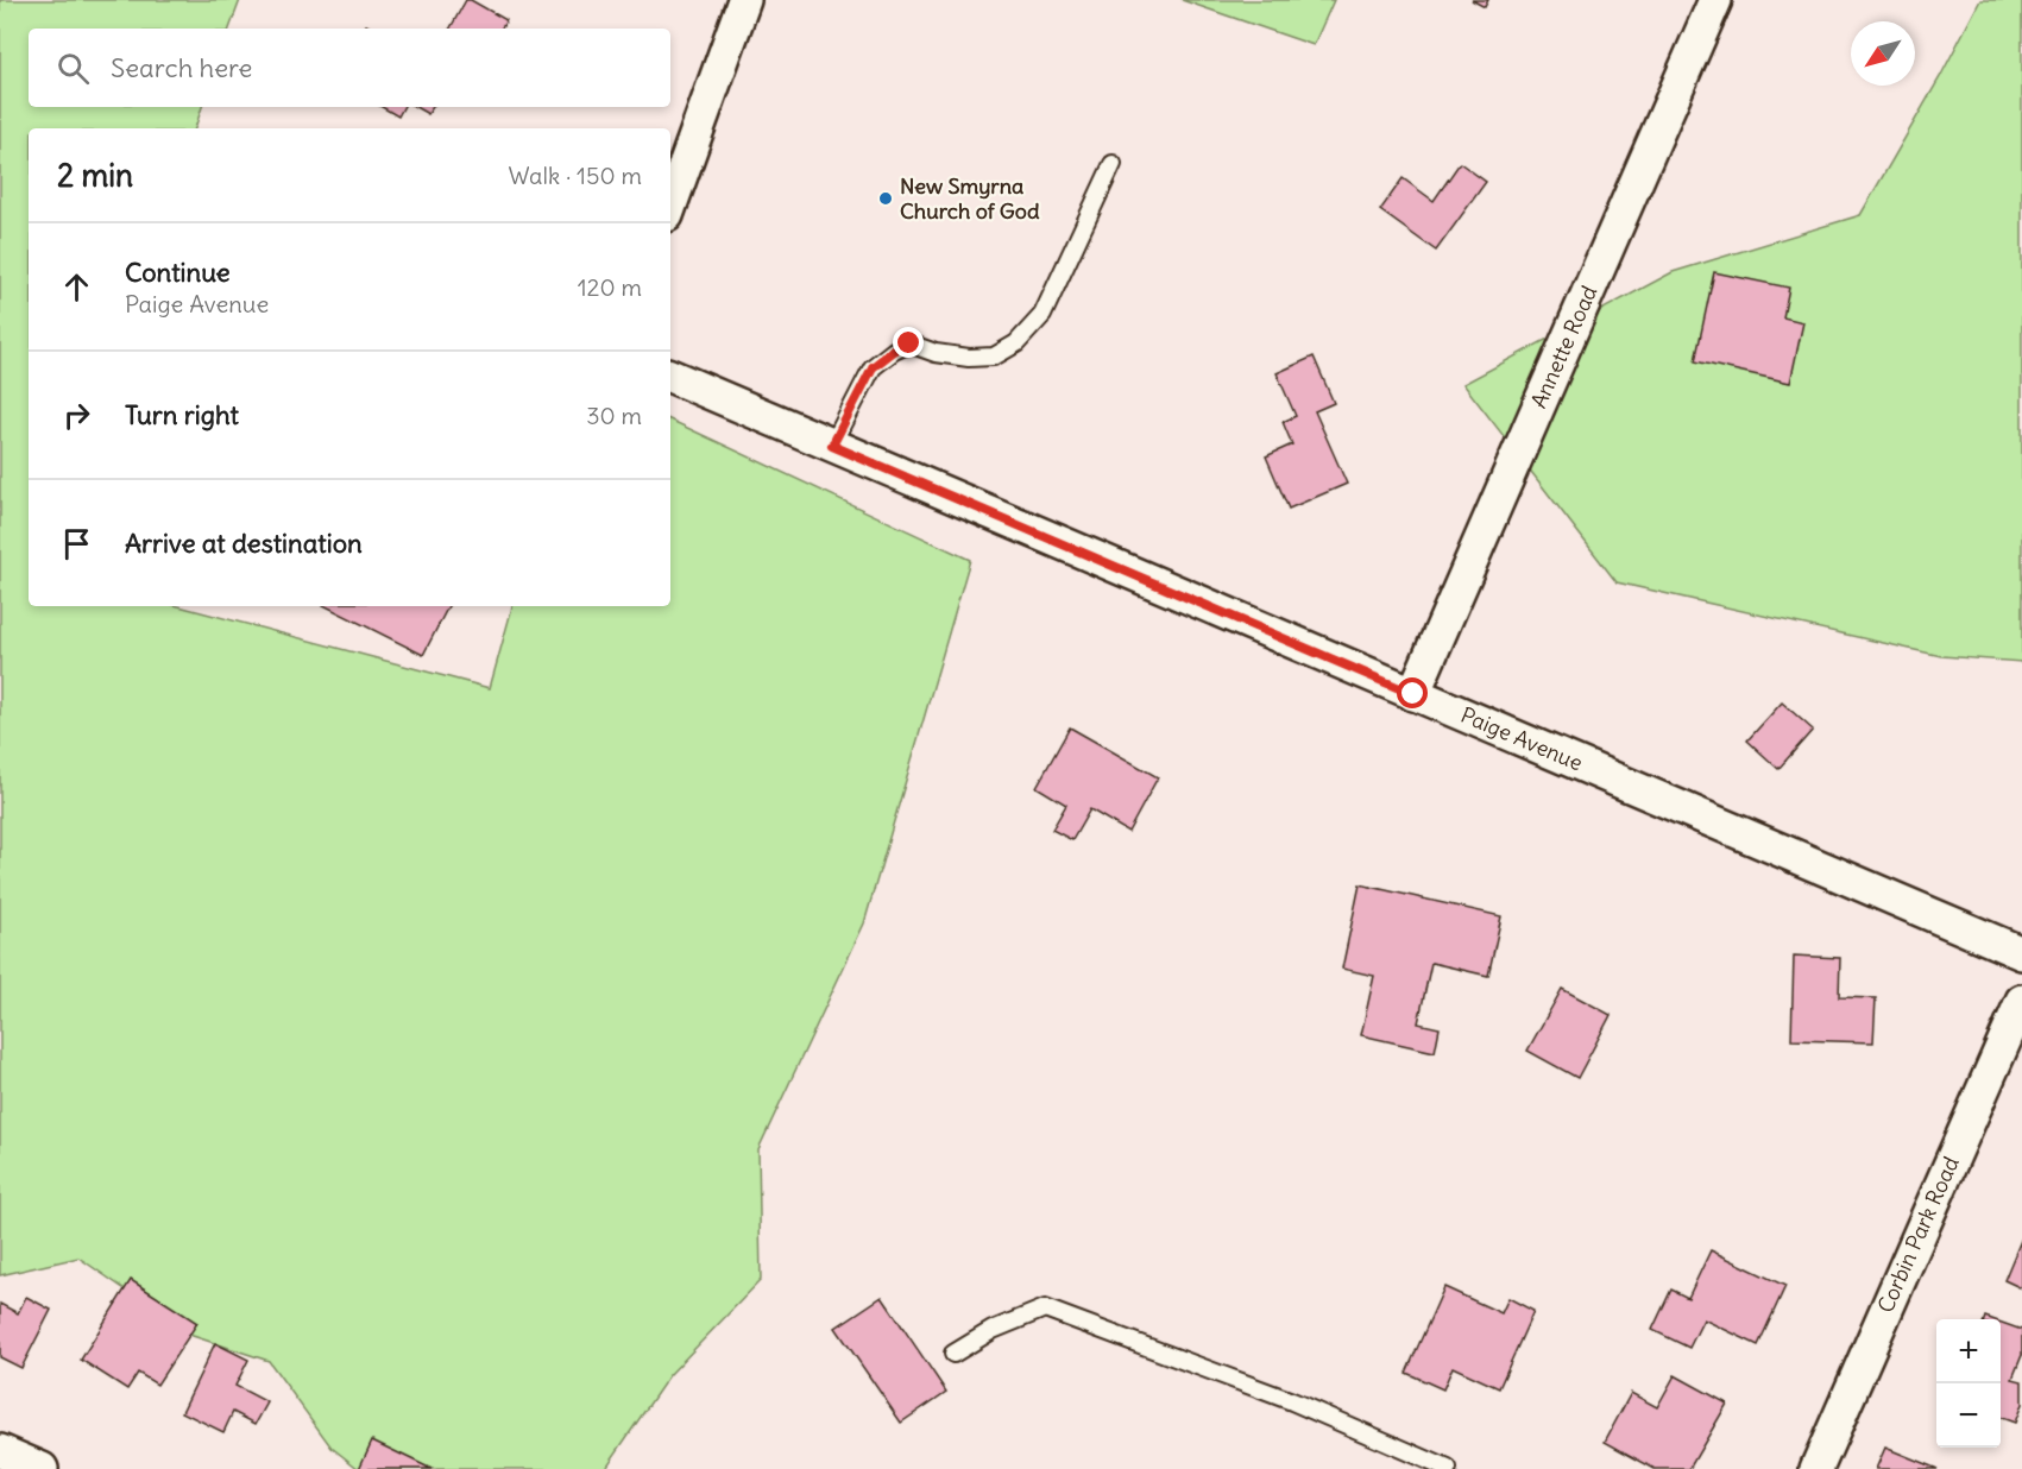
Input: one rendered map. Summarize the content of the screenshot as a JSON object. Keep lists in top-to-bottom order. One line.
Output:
{"streets":{"street":["Annette Road","Paige Avenue","Corbin Park Road"]},"crossings":[["Annette Road","Paige Avenue"]],"places":["New Smyrna Church of God"],"north":"bottom left","page":{"search":"Search here","heading":["2 min","Walk · 150 m"],"list":[["Continue","Paige Avenue","120 m"],["Turn right","30 m"],"Arrive at destination"],"map_buttons":["+","−"]}}
